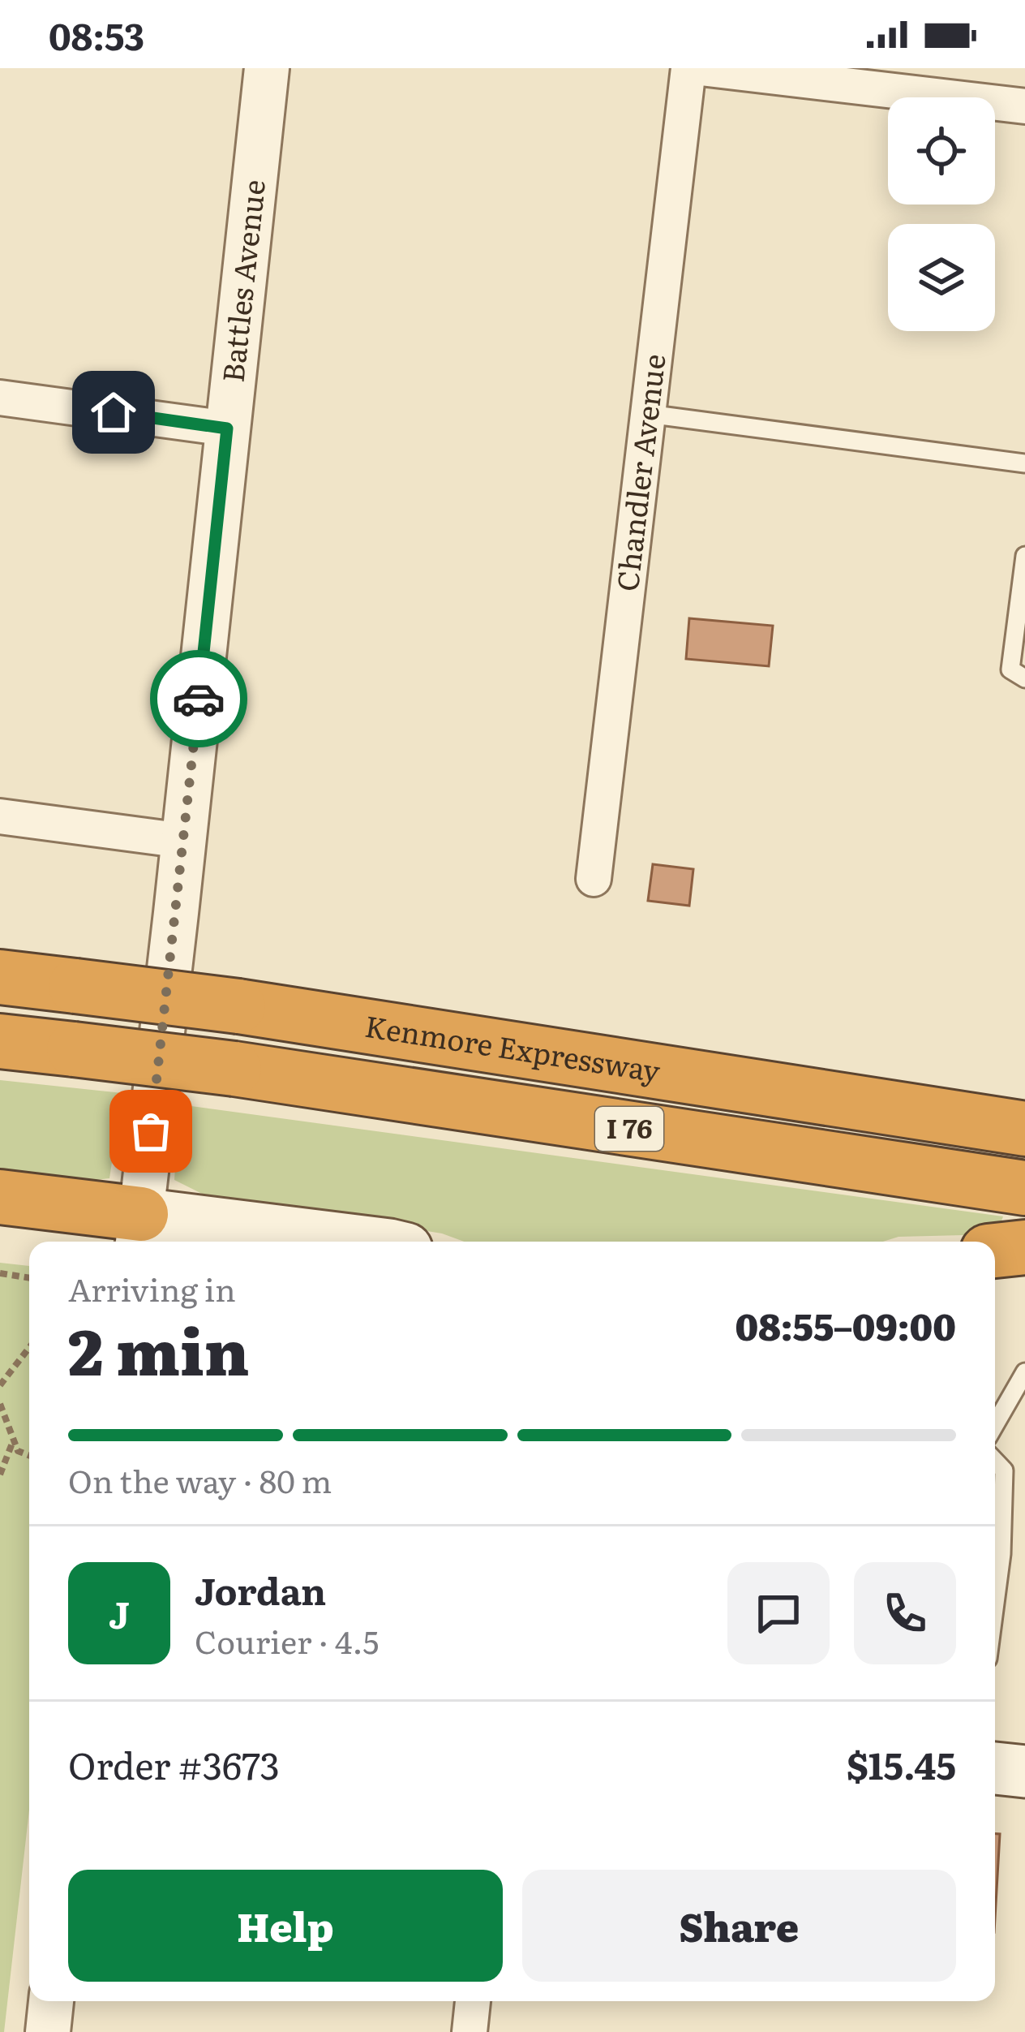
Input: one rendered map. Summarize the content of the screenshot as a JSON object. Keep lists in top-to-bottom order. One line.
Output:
{"streets":{"highway":["Kenmore Expressway","I 76"],"street":["Battles Avenue","Chandler Avenue"]},"page":{"status":"08:53","heading":["2 min","Arriving in","08:55–09:00"],"panel":["Jordan","Courier · 4.5","Order #3673","$15.45"],"bar":"On the way · 80 m","round":"J","buttons":["Help","Share"]}}
